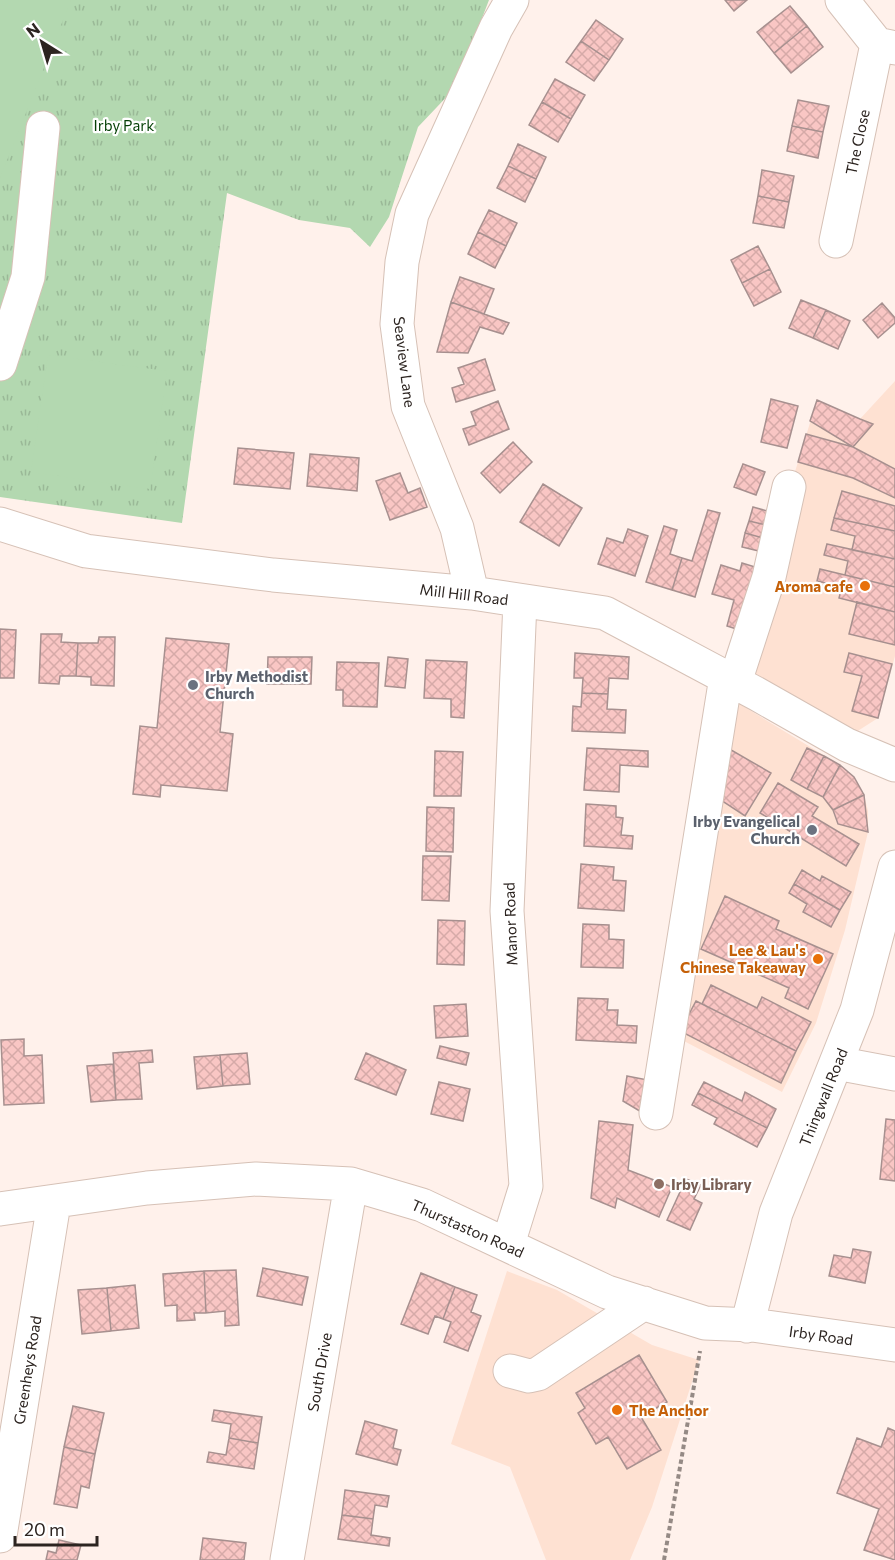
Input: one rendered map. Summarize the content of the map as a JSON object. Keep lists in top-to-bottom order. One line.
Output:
{"streets":{"street":["The Close","Seaview Lane","Mill Hill Road","Manor Road","Thingwall Road","Thurstaston Road","Irby Road","Greenheys Road","South Drive"]},"crossings":[["Seaview Lane","Mill Hill Road"],["Mill Hill Road","Manor Road"],["Manor Road","Thurstaston Road"],["Thingwall Road","Thurstaston Road"],["Thingwall Road","Irby Road"],["Thurstaston Road","Irby Road"],["Thurstaston Road","Greenheys Road"],["Thurstaston Road","South Drive"]],"parks":["Irby Park"],"places":["Aroma cafe","Irby Methodist Church","Irby Evangelical Church","Lee & Lau's Chinese Takeaway","Irby Library","The Anchor"],"scale_bar":"20 m","north":"top left"}
